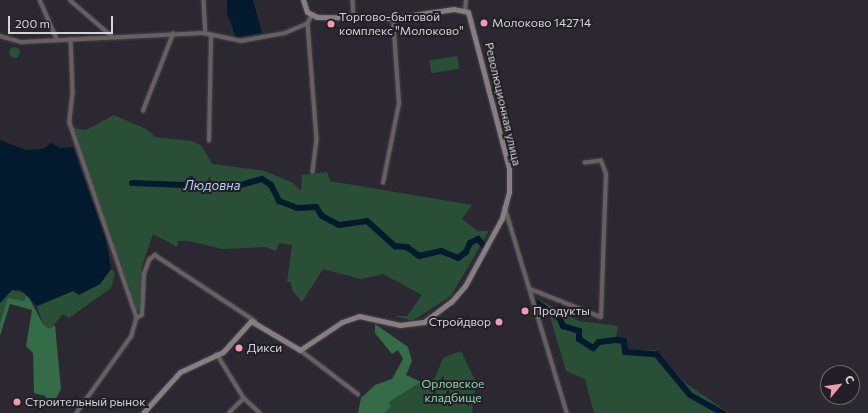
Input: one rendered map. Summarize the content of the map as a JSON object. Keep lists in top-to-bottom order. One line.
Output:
{"streets":{"main road":["Революционная улица"]},"water":["Людовна"],"parks":["Орловское кладбище"],"places":["Молоково 142714","Торгово-бытовой комплекс \"Молоково\"","Продукты","Стройдвор","Дикси","Строительный рынок"],"scale_bar":"200 m","north":"top right"}
